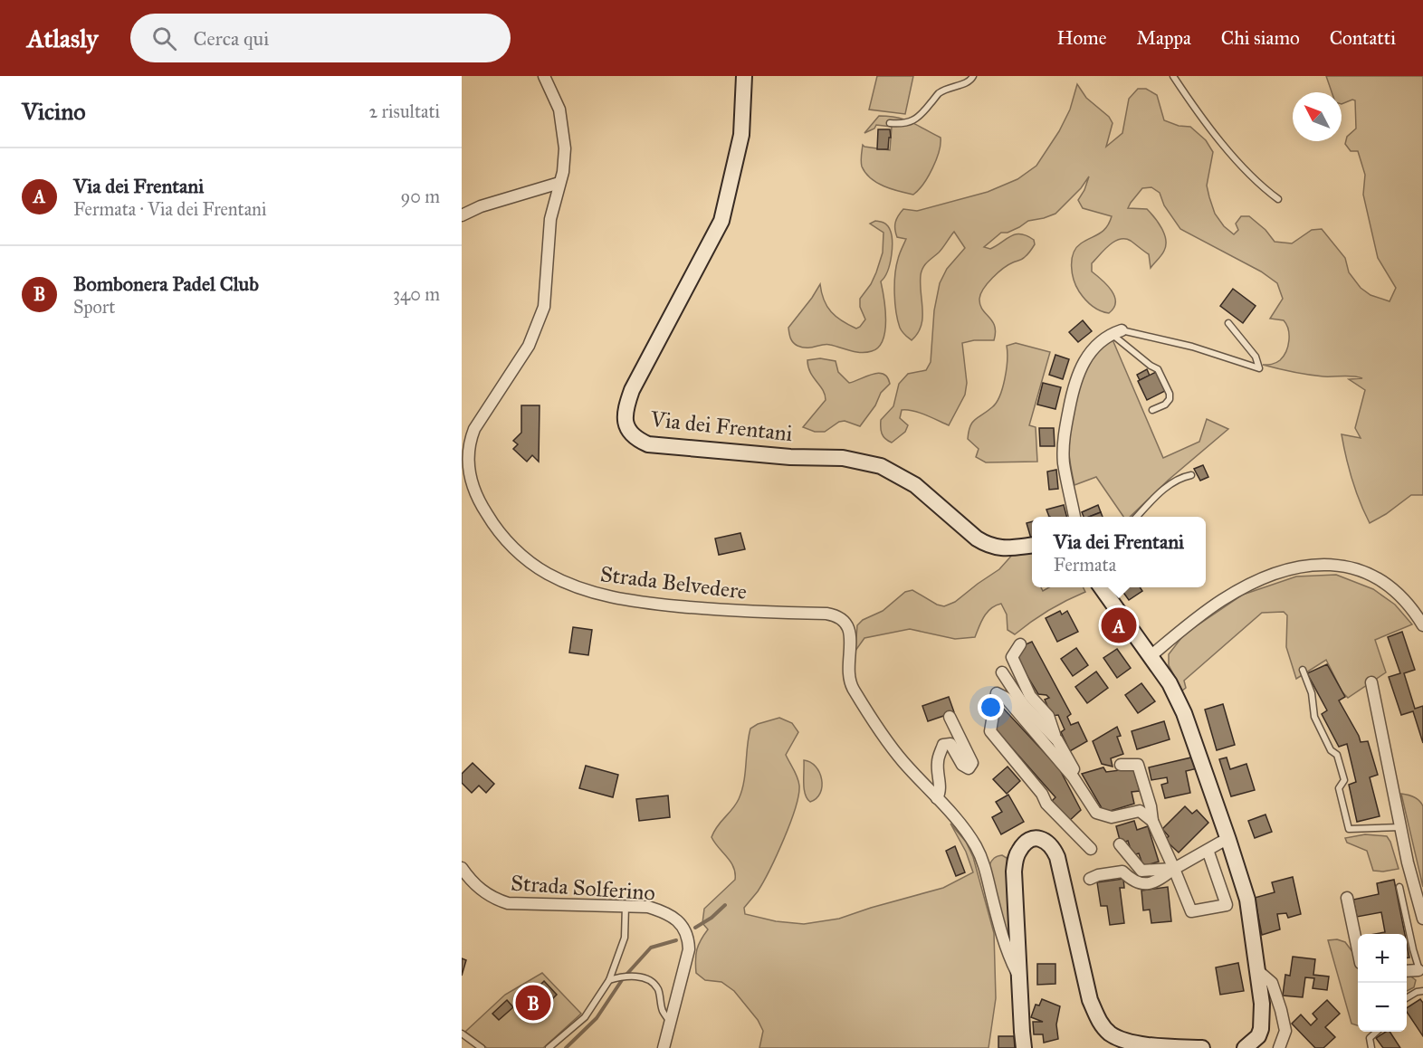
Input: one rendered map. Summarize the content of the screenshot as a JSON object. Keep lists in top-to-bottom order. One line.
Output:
{"streets":{"main road":["Via dei Frentani"],"street":["Strada Belvedere","Strada Solferino"]},"north":"top left","page":{"header":"Atlasly","search":"Cerca qui","nav":["Home","Mappa","Chi siamo","Contatti"],"heading":["Vicino","2 risultati"],"list":[{"mark":"A","name":"Via dei Frentani","note":"Fermata · Via dei Frentani","value":"90 m"},{"mark":"B","name":"Bombonera Padel Club","note":"Sport","value":"340 m"}],"popup":["Via dei Frentani","Fermata"],"pins":["A","B"],"map_buttons":["+","−"]}}
